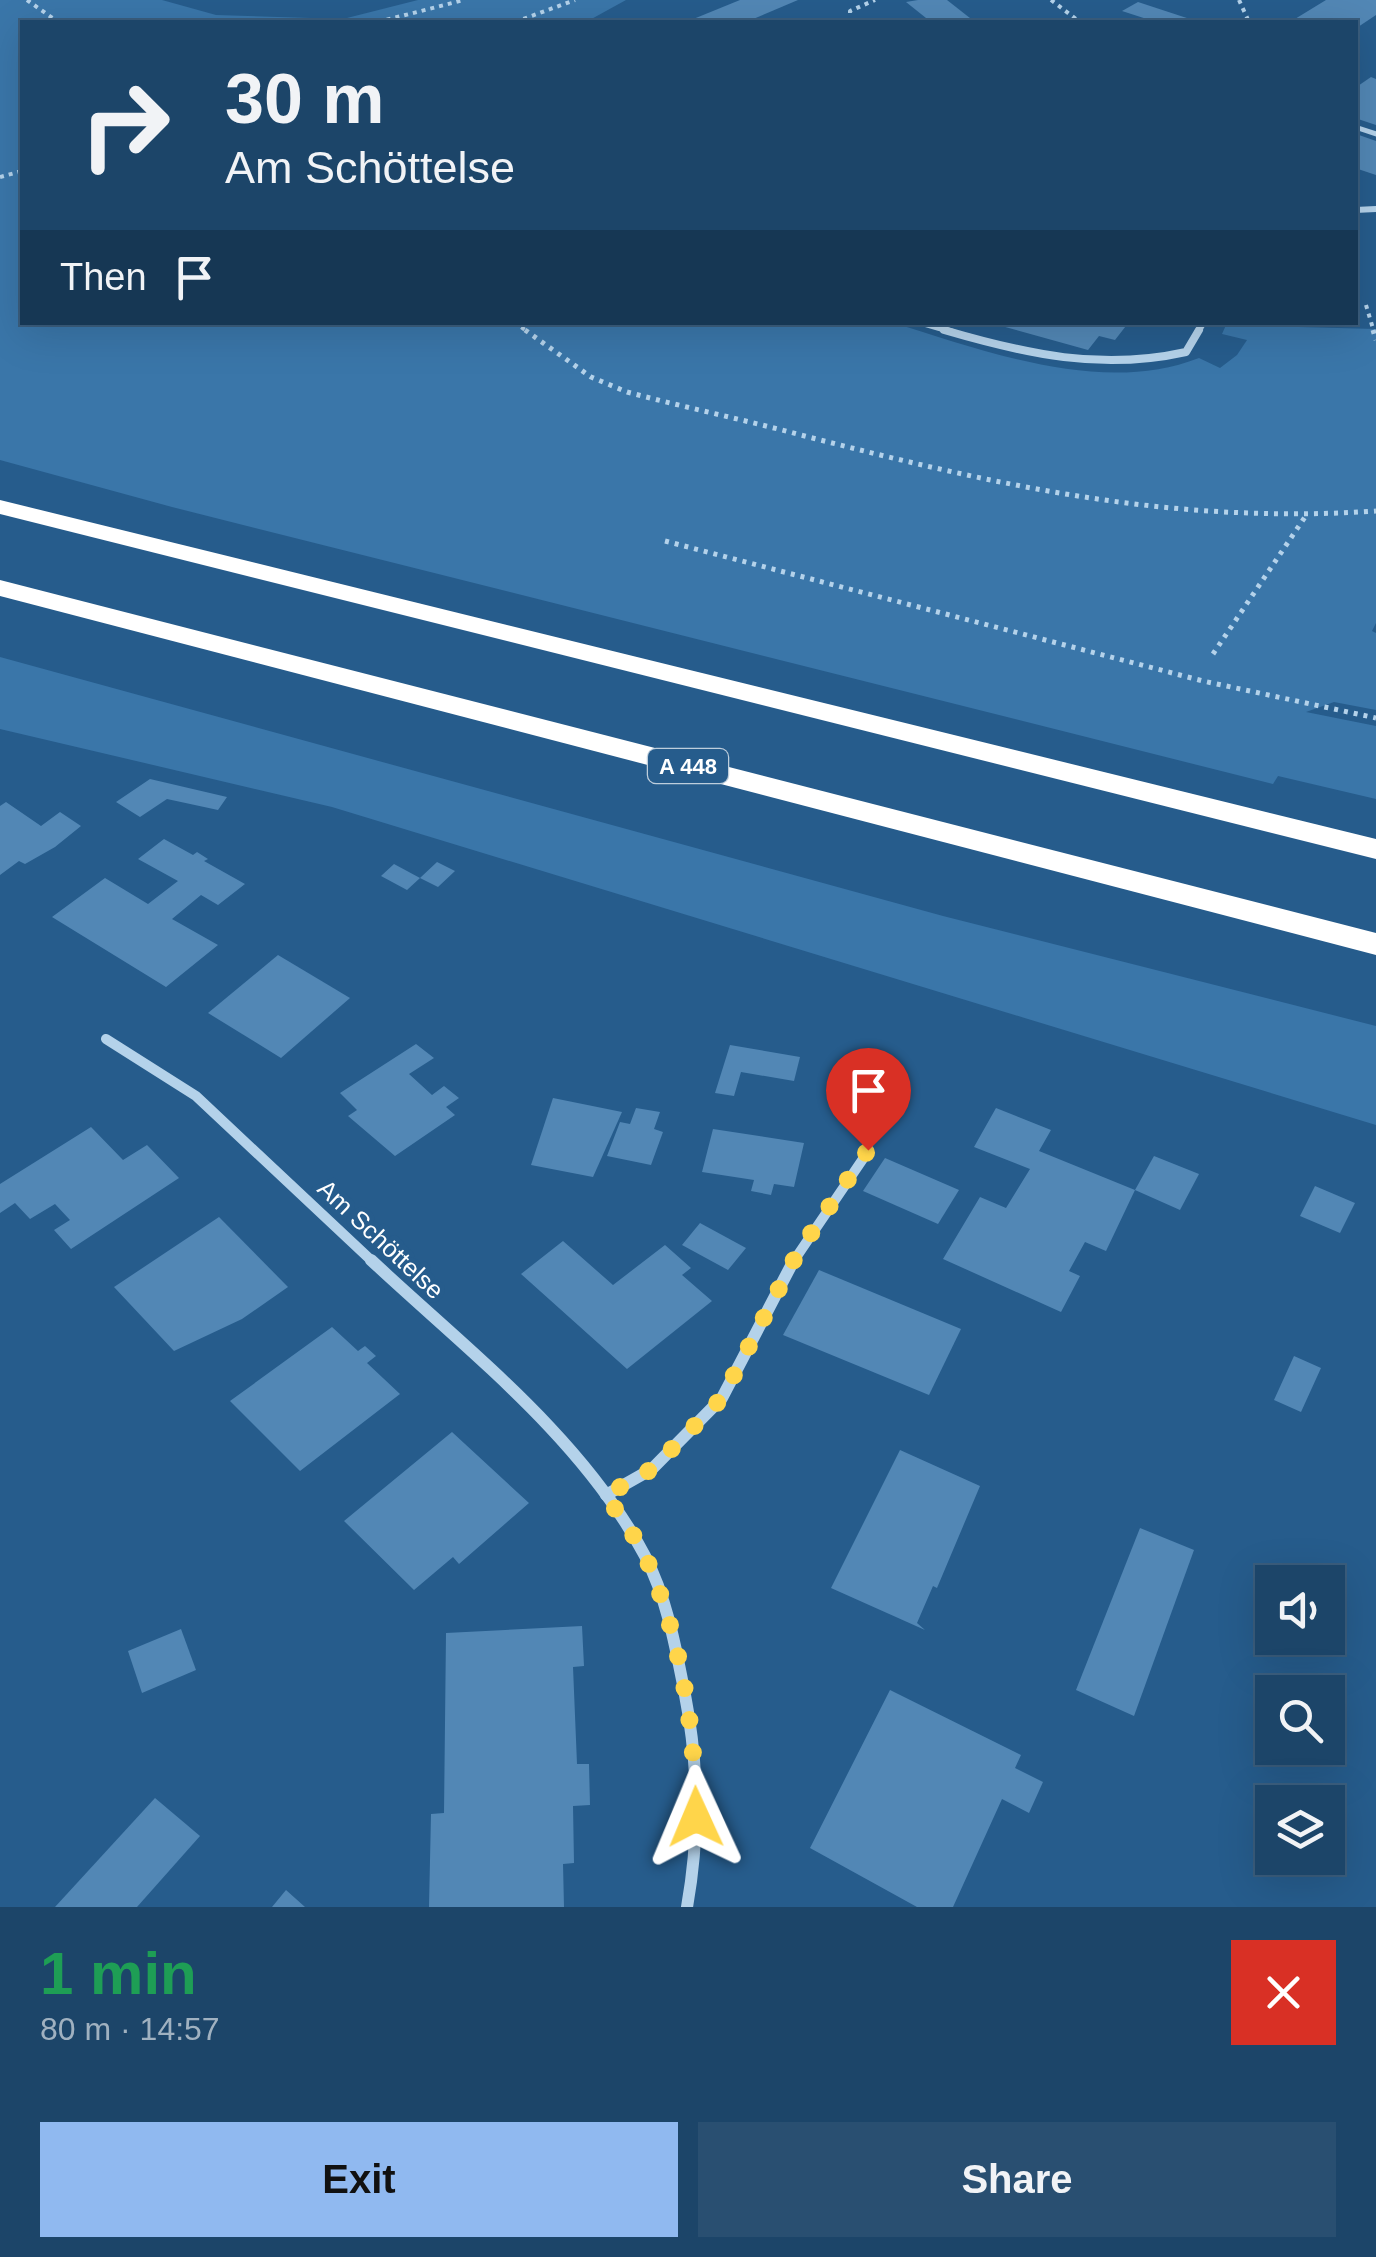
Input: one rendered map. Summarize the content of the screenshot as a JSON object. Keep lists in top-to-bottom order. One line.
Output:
{"streets":{"highway":["A 448"],"street":["Am Schöttelse"]},"page":{"turn":["30 m","Am Schöttelse"],"then":"Then","heading":["1 min","80 m · 14:57"],"buttons":["Exit","Share"]}}
